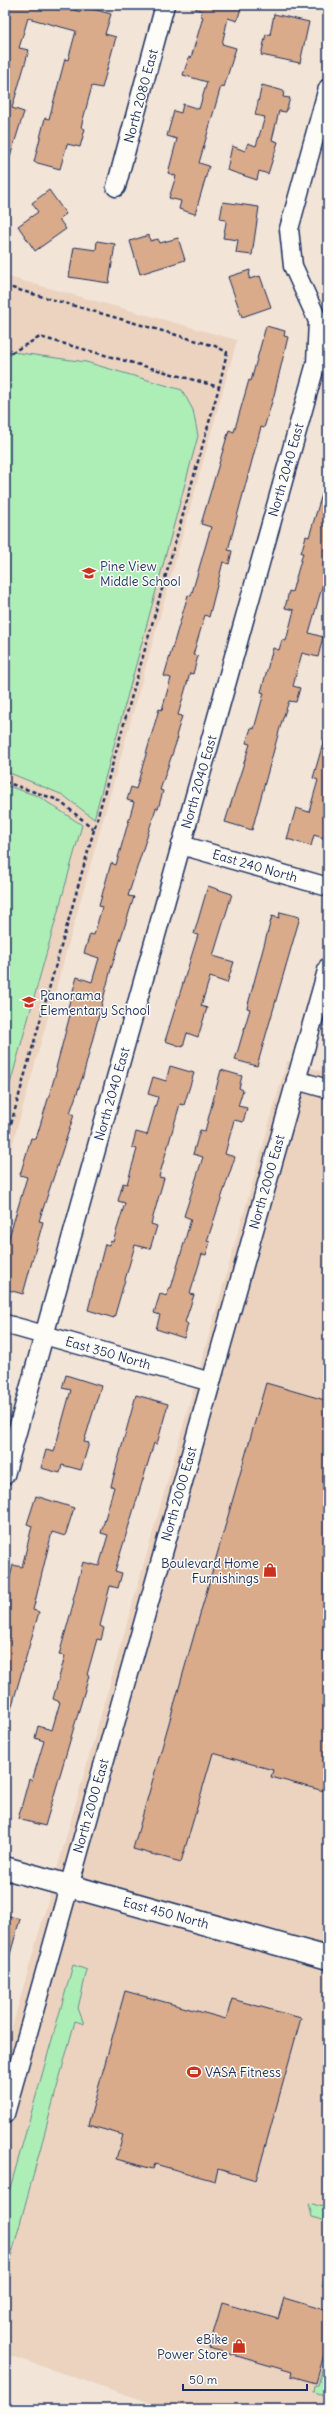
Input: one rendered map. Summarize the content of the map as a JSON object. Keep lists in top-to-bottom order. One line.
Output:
{"streets":{"street":["North 2080 East","North 2040 East","East 240 North","North 2000 East","East 350 North","East 450 North"]},"crossings":[["North 2040 East","East 240 North"],["North 2040 East","East 350 North"],["North 2000 East","East 350 North"],["North 2000 East","East 450 North"]],"places":{"school or university":["Pine View Middle School","Panorama Elementary School"],"shop":["Boulevard Home Furnishings","eBike Power Store"],"sports":["VASA Fitness"]},"scale_bar":"50 m"}
